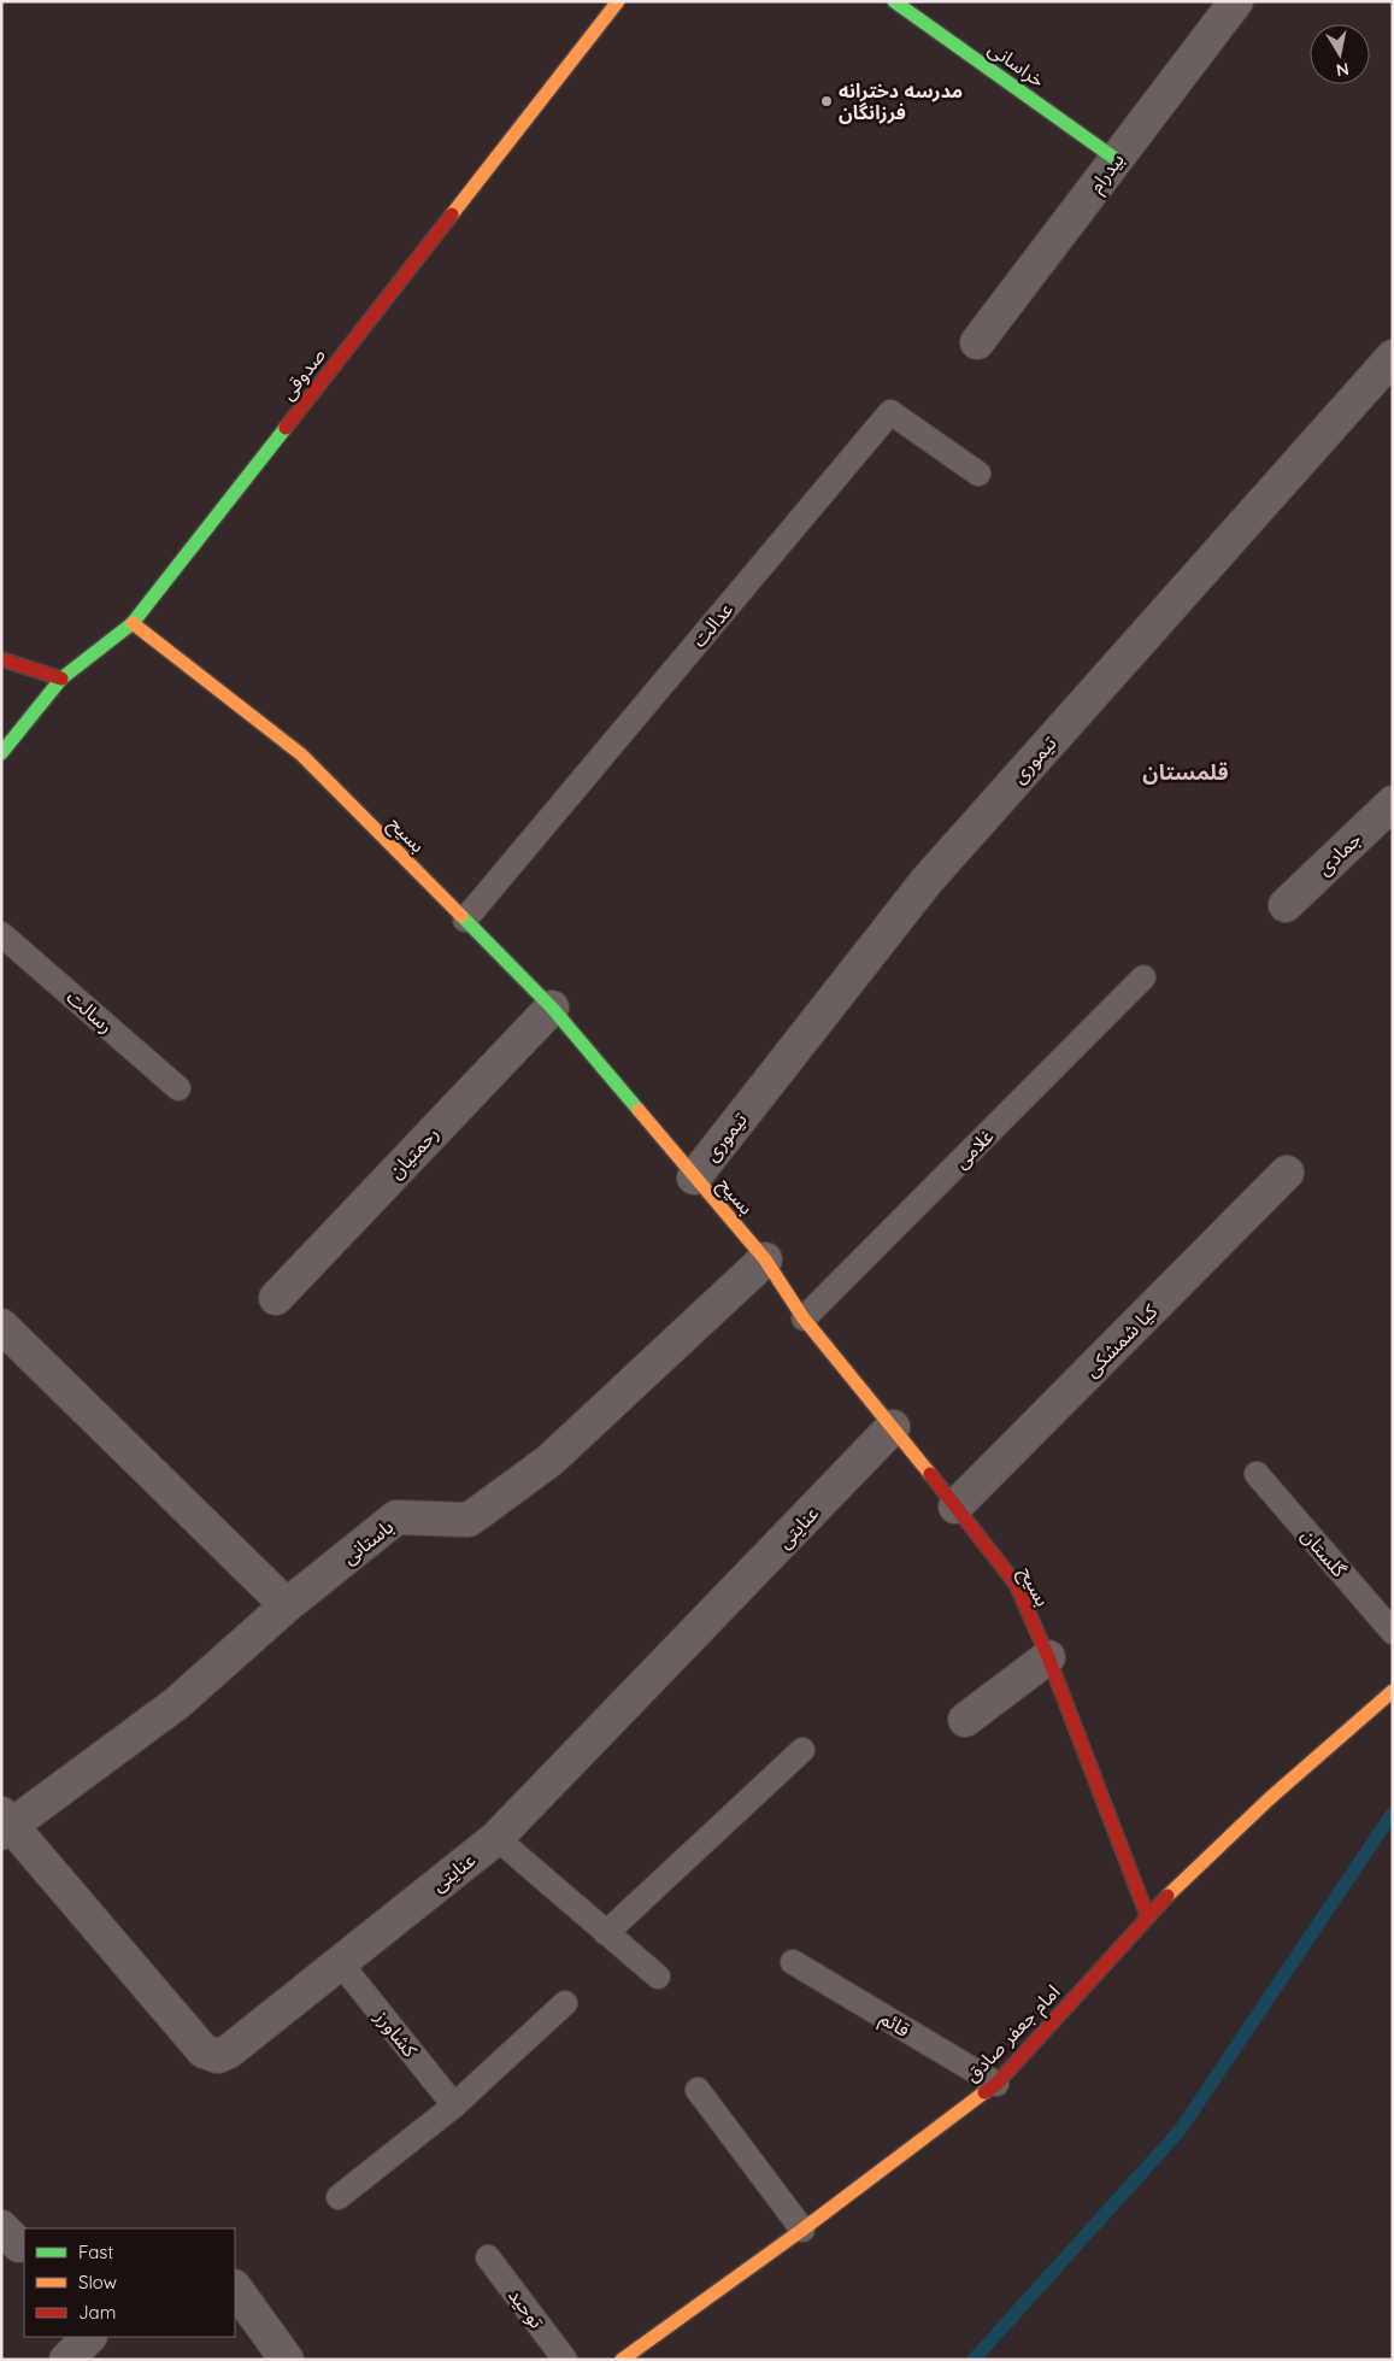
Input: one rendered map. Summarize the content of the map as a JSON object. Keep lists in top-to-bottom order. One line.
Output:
{"streets":{"street":["خراسانی","بیدرام","صدوقی","تیموری","بسیح","جمادی","رحمتیان","کیا شمشکی","عنایتی","باستانی","امام جعفر صادق"],"lane":["عدالت","رسالت","غلامی","گلستان","قائم","کشاورز","توحید"]},"crossings":[["خراسانی","بیدرام"],["صدوقی","بسیح"],["عدالت","بسیح"],["تیموری","بسیح"],["بسیح","غلامی"],["بسیح","رحمتیان"],["بسیح","کیا شمشکی"],["بسیح","عنایتی"],["بسیح","باستانی"],["بسیح","امام جعفر صادق"],["عنایتی","باستانی"],["عنایتی","کشاورز"],["قائم","امام جعفر صادق"]],"districts":["قلمستان"],"places":["مدرسه دخترانه فرزانگان"],"legend":["Fast","Slow","Jam"],"north":"bottom"}
